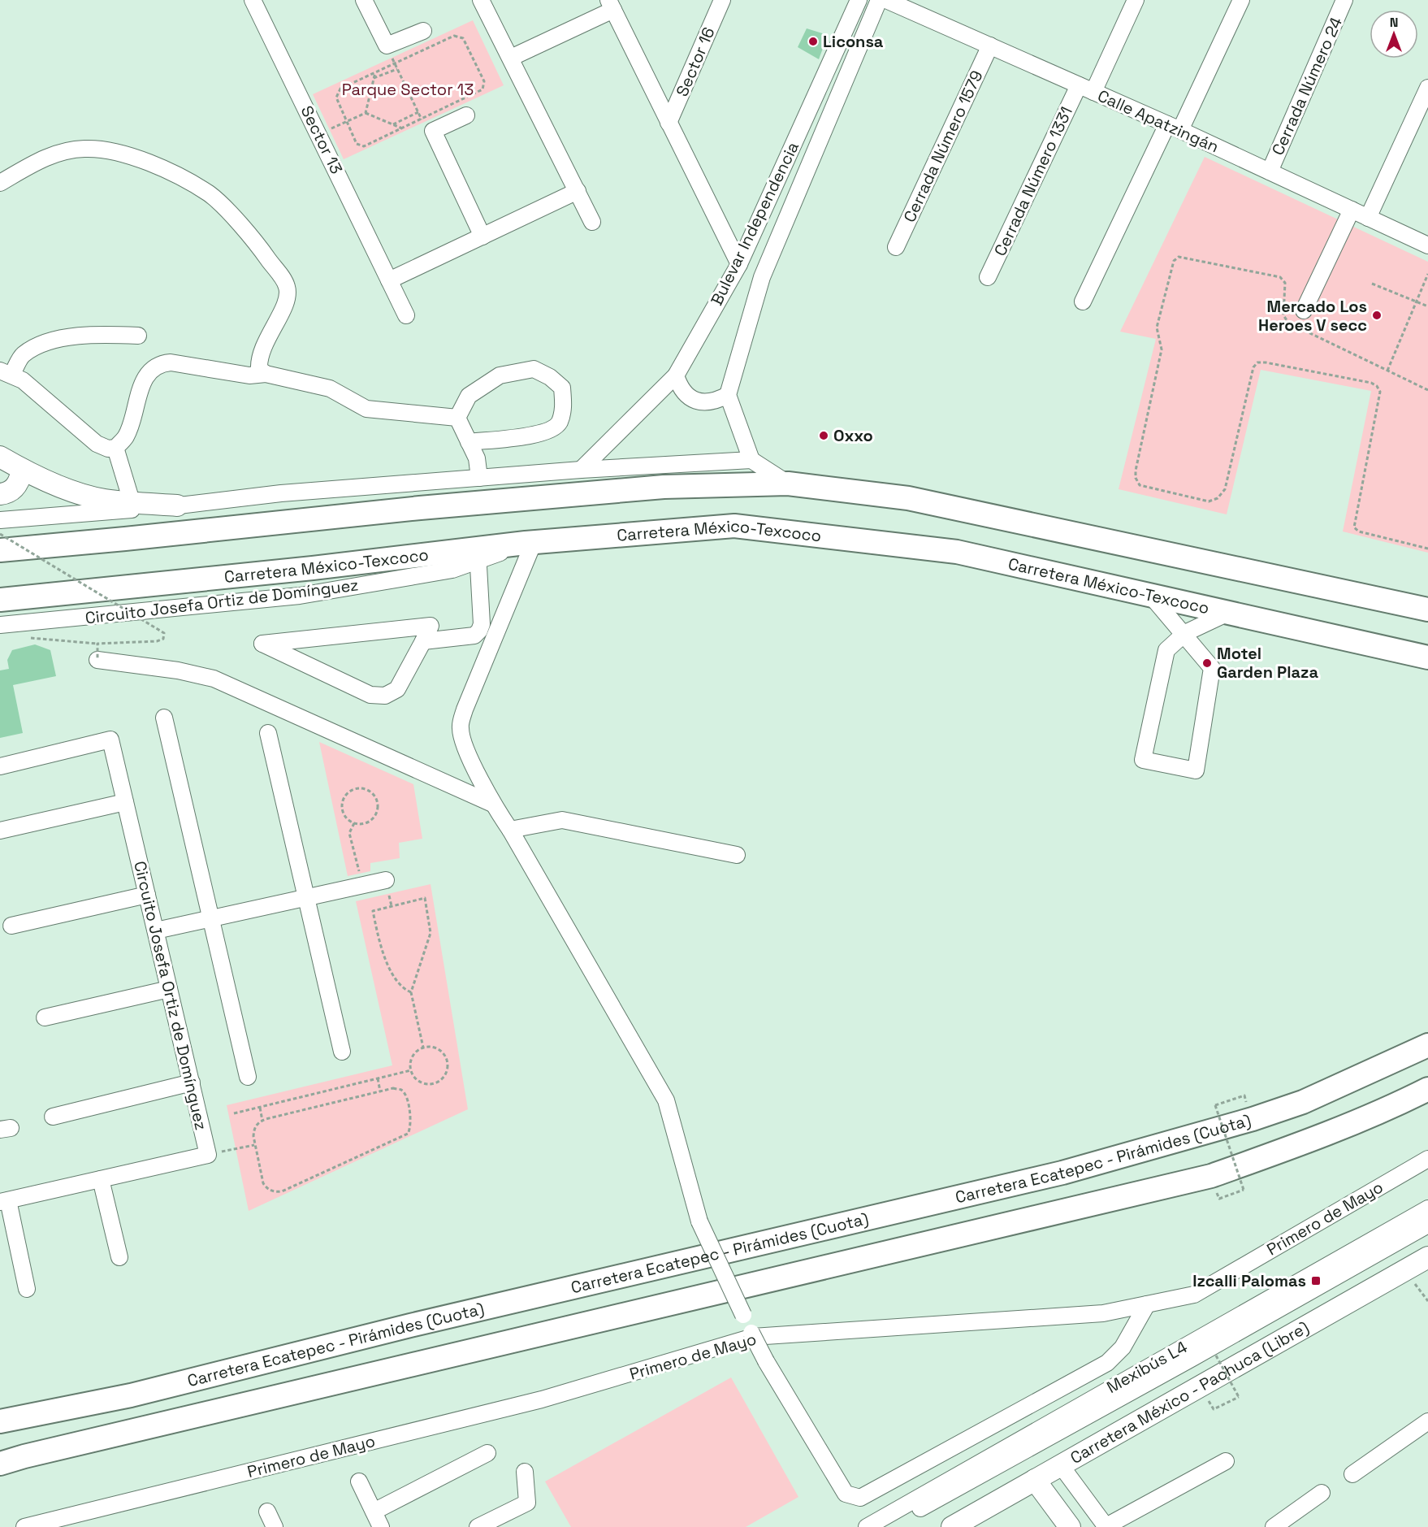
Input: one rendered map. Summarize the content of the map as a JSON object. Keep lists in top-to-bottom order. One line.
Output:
{"streets":{"highway":["Carretera México-Texcoco","Carretera Ecatepec - Pirámides (Cuota)"],"main road":["Carretera México - Pachuca (Libre)"],"street":["Sector 16","Cerrada Número 24","Calle Apatzingán","Sector 13","Cerrada Número 1579","Cerrada Número 1331","Bulevar Independencia","Circuito Josefa Ortiz de Domínguez","Primero de Mayo","Mexibús L4"]},"crossings":[["Cerrada Número 24","Calle Apatzingán"],["Calle Apatzingán","Cerrada Número 1579"],["Calle Apatzingán","Cerrada Número 1331"],["Carretera México-Texcoco","Circuito Josefa Ortiz de Domínguez"]],"parks":["Parque Sector 13"],"places":{"other":["Liconsa","Mercado Los Heroes V secc","Oxxo","Motel Garden Plaza"],"transit":["Izcalli Palomas"]},"north":"top"}
